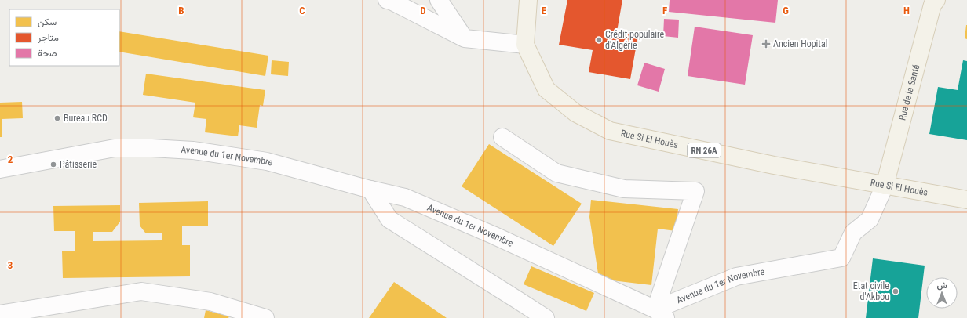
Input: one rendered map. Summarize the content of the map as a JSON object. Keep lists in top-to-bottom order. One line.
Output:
{"streets":{"main road":["Rue de la Santé","Rue Si El Houès","RN 26A"],"street":["Avenue du 1er Novembre"]},"crossings":[["Rue de la Santé","Rue Si El Houès"],["Rue de la Santé","Avenue du 1er Novembre"],["Rue Si El Houès","Avenue du 1er Novembre"]],"places":{"other":["Crédit populaire d'Algérie","Bureau RCD","Pâtisserie","Etat civile d'Akbou"],"health":["Ancien Hopital"]},"legend":["سكن","متاجر","صحة"],"north":"top","grid":{"columns":["B","C","D","E","F","G","H"],"rows":["2","3"]}}
